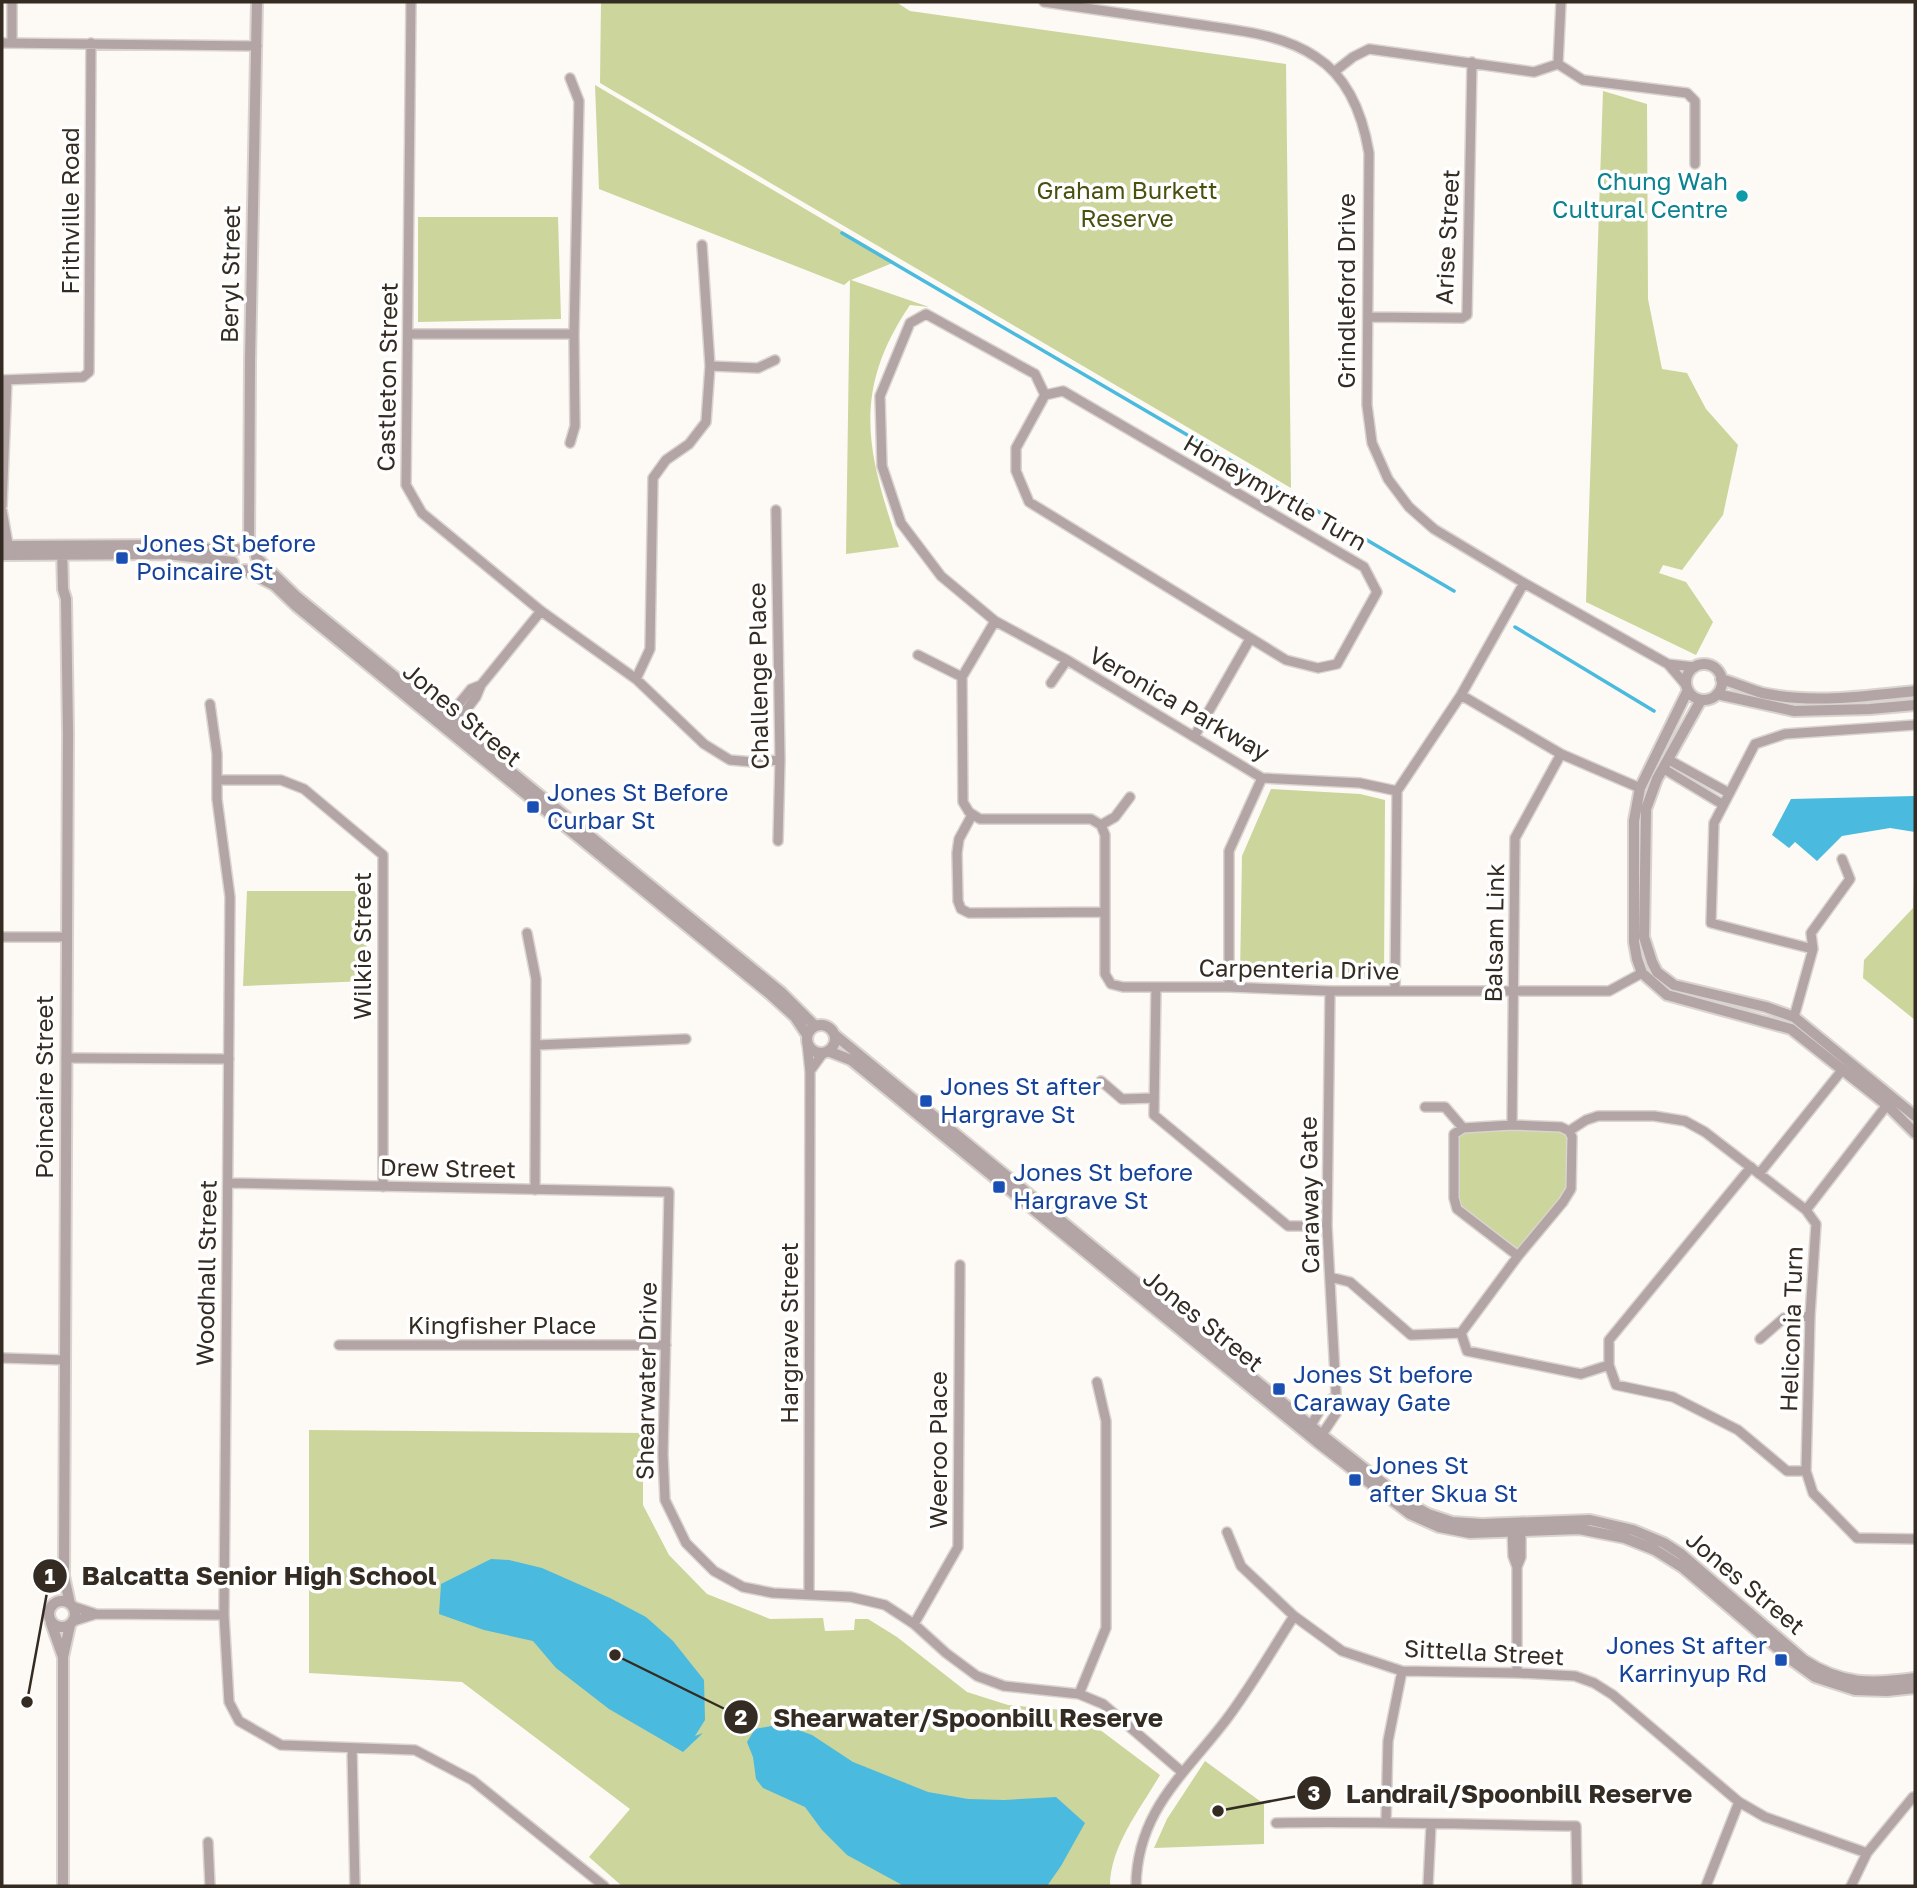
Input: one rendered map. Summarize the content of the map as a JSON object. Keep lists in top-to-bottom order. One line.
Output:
{"streets":{"street":["Frithville Road","Arise Street","Beryl Street","Grindleford Drive","Castleton Street","Honeymyrtle Turn","Challenge Place","Veronica Parkway","Jones Street","Balsam Link","Wilkie Street","Carpenteria Drive","Poincaire Street","Drew Street","Caraway Gate","Woodhall Street","Kingfisher Place","Heliconia Turn","Hargrave Street","Shearwater Drive","Weeroo Place","Sittella Street"]},"crossings":[["Arise Street","Grindleford Drive"],["Beryl Street","Jones Street"],["Castleton Street","Challenge Place"],["Honeymyrtle Turn","Veronica Parkway"],["Jones Street","Poincaire Street"],["Jones Street","Caraway Gate"],["Jones Street","Hargrave Street"],["Balsam Link","Carpenteria Drive"],["Balsam Link","Heliconia Turn"],["Wilkie Street","Drew Street"],["Wilkie Street","Woodhall Street"],["Carpenteria Drive","Caraway Gate"],["Drew Street","Woodhall Street"],["Drew Street","Shearwater Drive"],["Kingfisher Place","Shearwater Drive"],["Hargrave Street","Shearwater Drive"],["Shearwater Drive","Weeroo Place"]],"parks":["Graham Burkett Reserve"],"places":{"other":["Chung Wah Cultural Centre","Shearwater/Spoonbill Reserve","Balcatta Senior High School","Landrail/Spoonbill Reserve"],"transit":["Jones St before Poincaire St","Jones St Before Curbar St","Jones St after Hargrave St","Jones St before Hargrave St","Jones St before Caraway Gate","Jones St after Skua St","Jones St after Karrinyup Rd"]}}
